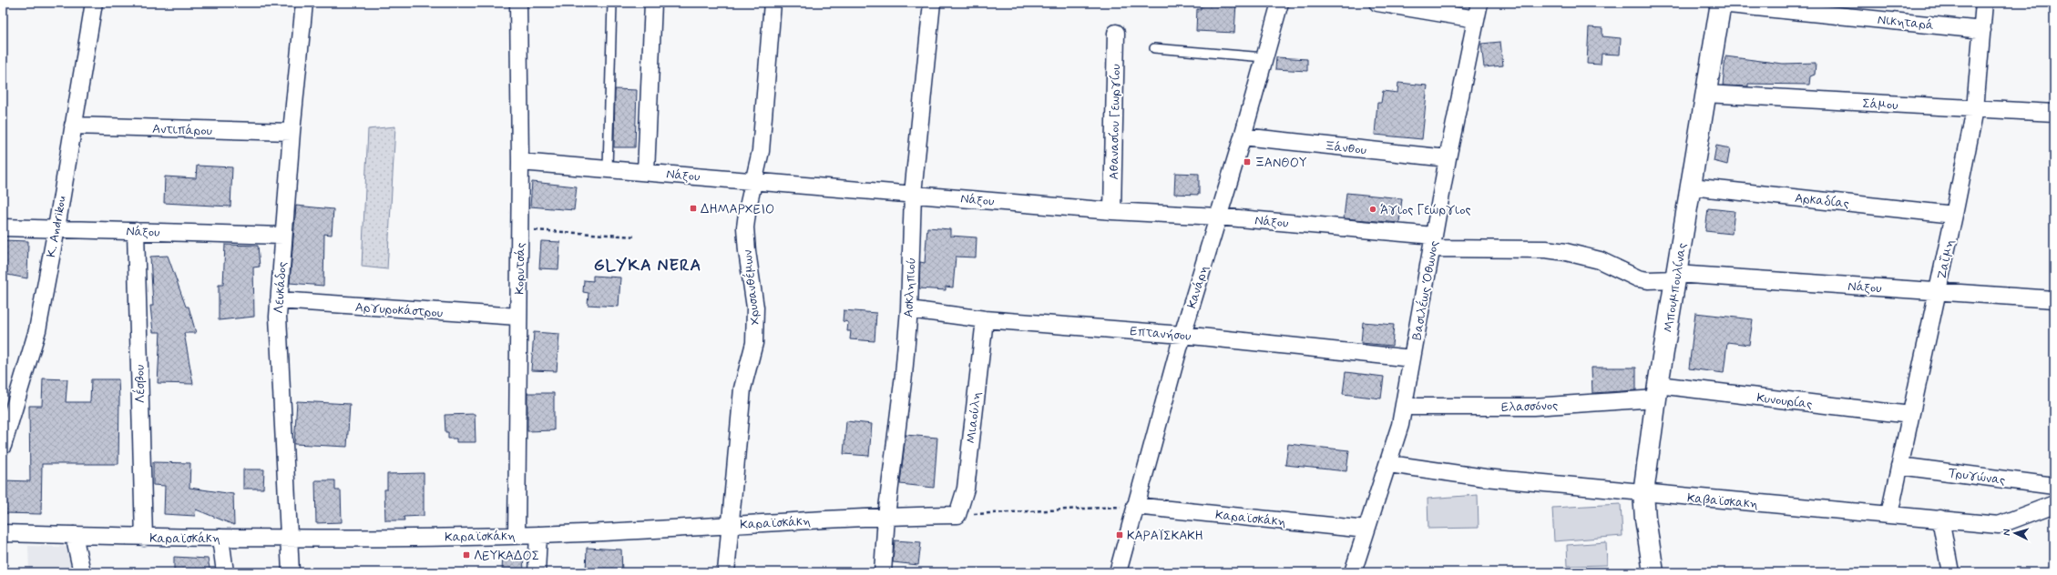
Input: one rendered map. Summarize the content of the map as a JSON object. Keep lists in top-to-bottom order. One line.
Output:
{"streets":{"street":["Νικηταρά","Σάμου","Αθανασίου Γεωργίου","Αντιπάρου","Ξάνθου","Νάξου","Αρκαδίας","K. Andrikou","Ζαΐμη","Κορυτσάς","Κανάρη","Λευκάδος","Χρυσανθέμων","Ασκληπιού","Μπουμπουλίνας","Βασιλέως Όθωνος","Αργυροκάστρου","Επτανήσου","Λέσβου","Κυνουρίας","Ελασσόνος","Μιαούλη","Τρυγώνας","Καβαϊσκακη","Καραϊσκάκη"]},"crossings":[["Νικηταρά","Ζαΐμη"],["Νικηταρά","Μπουμπουλίνας"],["Σάμου","Ζαΐμη"],["Σάμου","Μπουμπουλίνας"],["Αθανασίου Γεωργίου","Νάξου"],["Αντιπάρου","K. Andrikou"],["Αντιπάρου","Λευκάδος"],["Ξάνθου","Κανάρη"],["Ξάνθου","Βασιλέως Όθωνος"],["Νάξου","K. Andrikou"],["Νάξου","Ζαΐμη"],["Νάξου","Κορυτσάς"],["Νάξου","Κανάρη"],["Νάξου","Λευκάδος"],["Νάξου","Χρυσανθέμων"],["Νάξου","Ασκληπιού"],["Νάξου","Μπουμπουλίνας"],["Νάξου","Βασιλέως Όθωνος"],["Νάξου","Λέσβου"],["Αρκαδίας","Ζαΐμη"],["Αρκαδίας","Μπουμπουλίνας"],["Ζαΐμη","Κυνουρίας"],["Ζαΐμη","Τρυγώνας"],["Ζαΐμη","Καβαϊσκακη"],["Κορυτσάς","Αργυροκάστρου"],["Κορυτσάς","Καραϊσκάκη"],["Κανάρη","Επτανήσου"],["Κανάρη","Καραϊσκάκη"],["Λευκάδος","Αργυροκάστρου"],["Λευκάδος","Καραϊσκάκη"],["Χρυσανθέμων","Καραϊσκάκη"],["Ασκληπιού","Επτανήσου"],["Ασκληπιού","Καραϊσκάκη"],["Μπουμπουλίνας","Κυνουρίας"],["Μπουμπουλίνας","Ελασσόνος"],["Μπουμπουλίνας","Καβαϊσκακη"],["Βασιλέως Όθωνος","Επτανήσου"],["Βασιλέως Όθωνος","Ελασσόνος"],["Βασιλέως Όθωνος","Καβαϊσκακη"],["Βασιλέως Όθωνος","Καραϊσκάκη"],["Επτανήσου","Μιαούλη"],["Λέσβου","Καραϊσκάκη"],["Κυνουρίας","Ελασσόνος"],["Μιαούλη","Καραϊσκάκη"]],"districts":["GLYKA NERA"],"places":{"transit":["ΞΑΝΘΟΥ","ΔΗΜΑΡΧΕΙΟ","ΚΑΡΑΪΣΚΑΚΗ","ΛΕΥΚΑΔΟΣ"],"other":["Άγιος Γεώργιος"]},"north":"left"}
